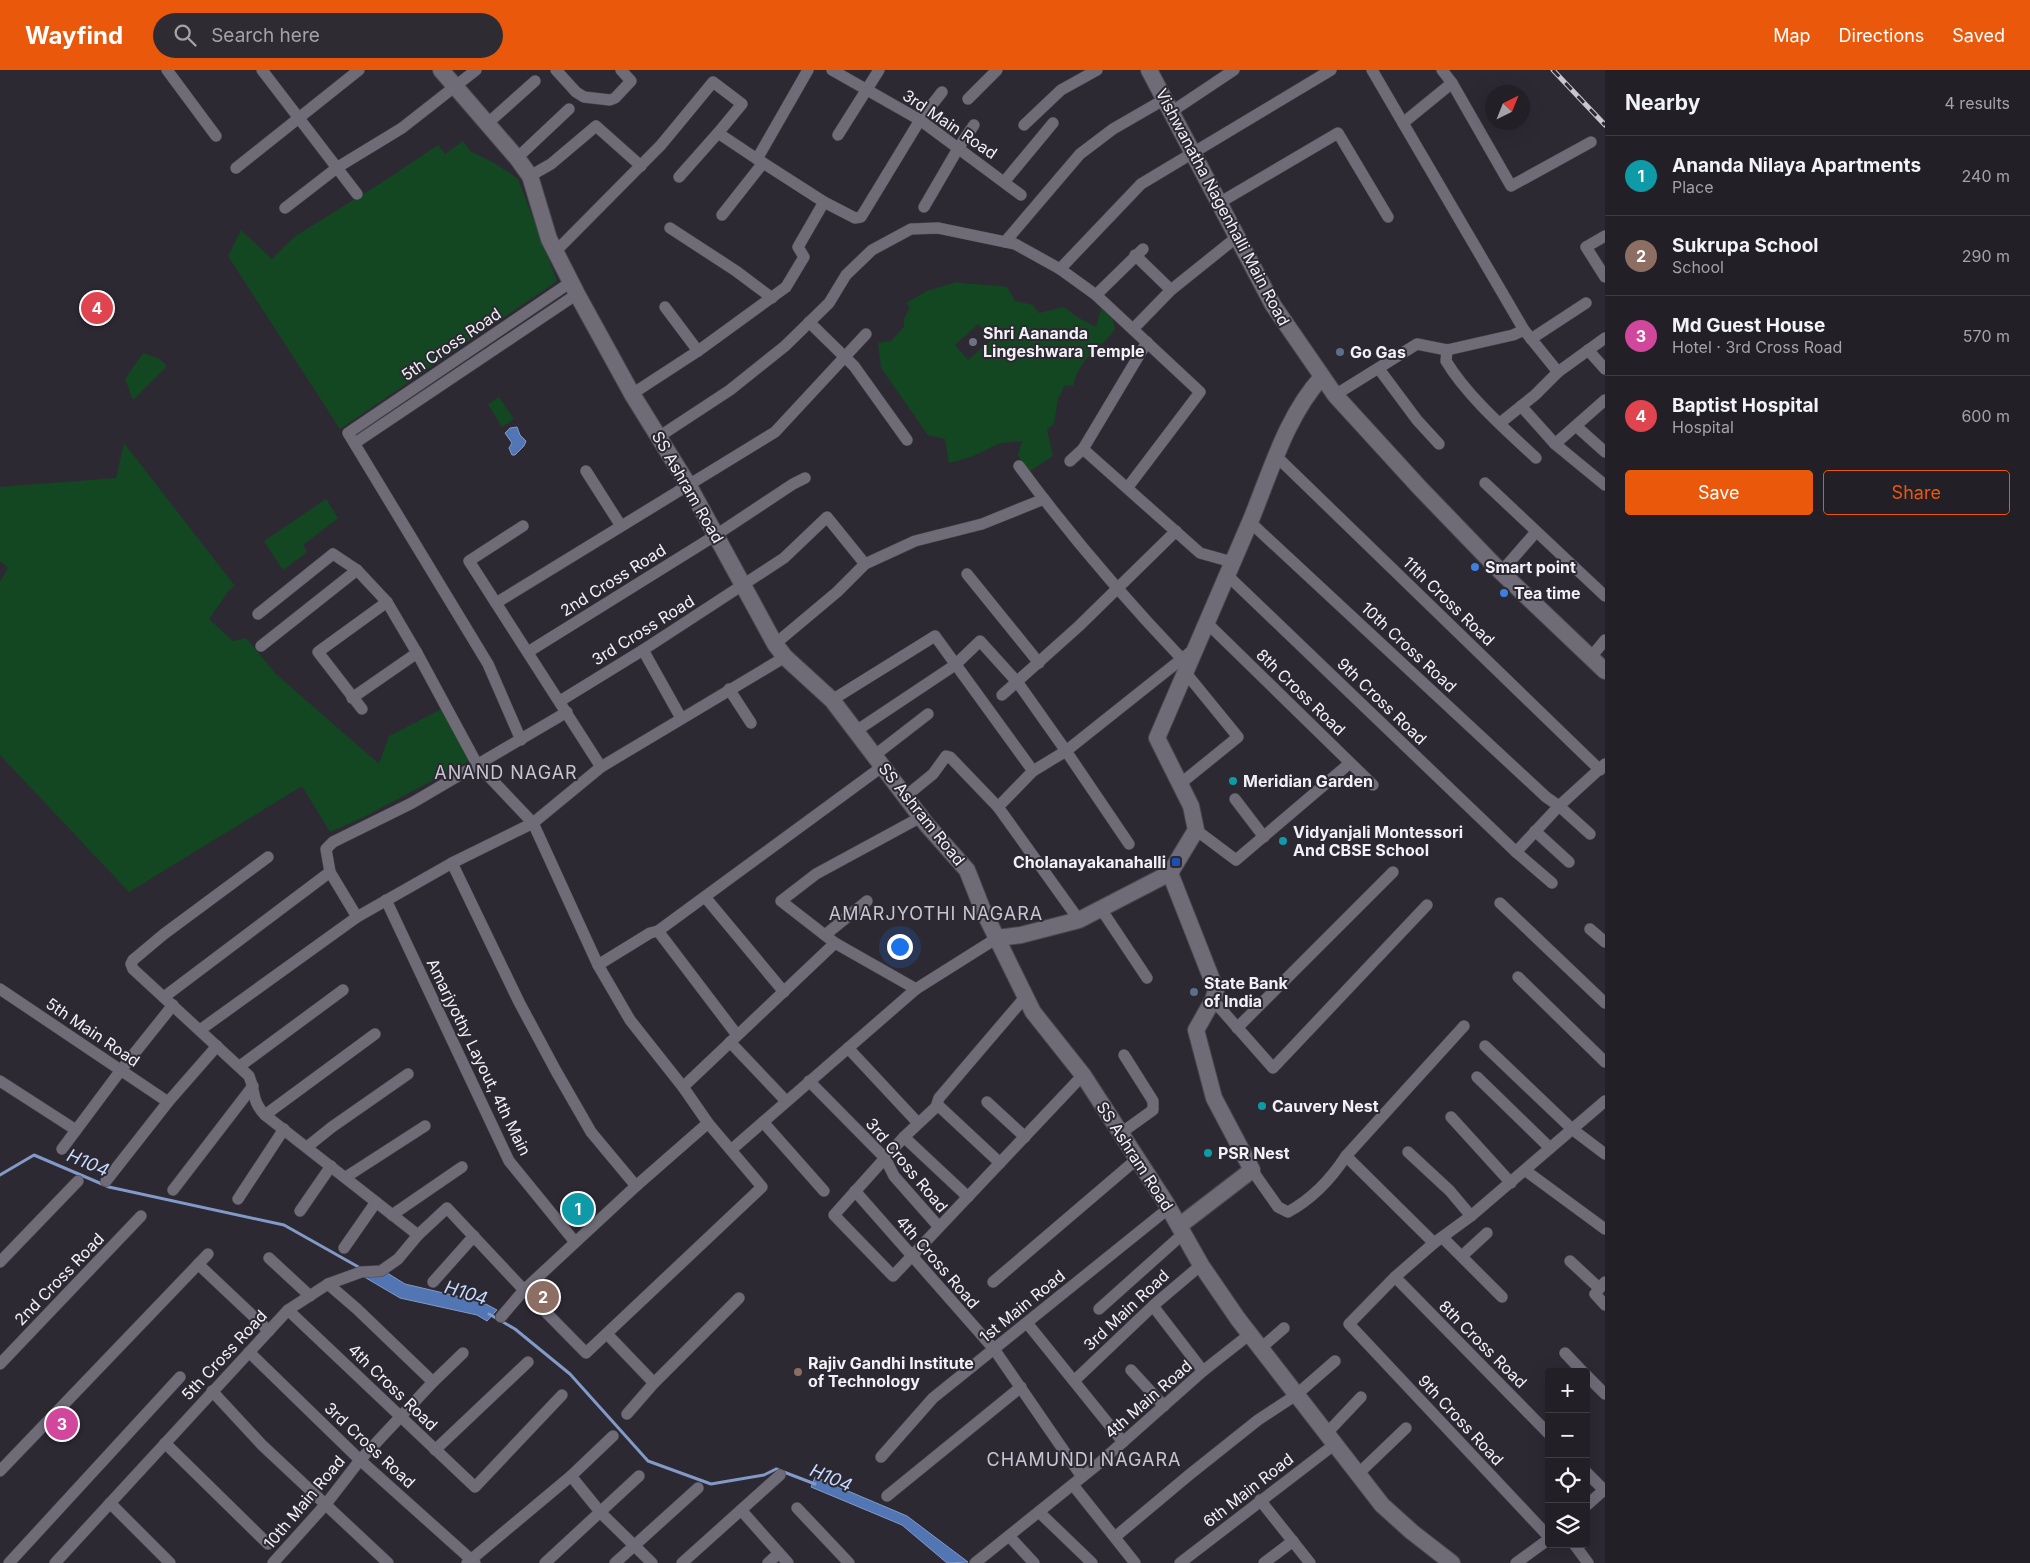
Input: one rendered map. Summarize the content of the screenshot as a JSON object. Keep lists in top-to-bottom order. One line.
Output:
{"streets":{"street":["3rd Main Road","Vishwanatha Nagenhalli Main Road","5th Cross Road","SS Ashram Road","2nd Cross Road","11th Cross Road","3rd Cross Road","10th Cross Road","8th Cross Road","9th Cross Road","5th Main Road","Amarjyothy Layout, 4th Main","4th Cross Road","1st Main Road","4th Main Road","6th Main Road","10th Main Road"]},"crossings":[["3rd Main Road","SS Ashram Road"],["5th Cross Road","SS Ashram Road"],["5th Cross Road","3rd Cross Road"],["5th Cross Road","4th Cross Road"],["SS Ashram Road","2nd Cross Road"],["SS Ashram Road","3rd Cross Road"],["SS Ashram Road","1st Main Road"],["SS Ashram Road","4th Main Road"],["SS Ashram Road","6th Main Road"],["3rd Cross Road","10th Main Road"],["8th Cross Road","9th Cross Road"],["4th Cross Road","1st Main Road"],["4th Cross Road","4th Main Road"],["4th Cross Road","10th Main Road"]],"districts":["ANAND NAGAR","AMARJYOTHI NAGARA","CHAMUNDI NAGARA"],"water":["H104"],"places":{"other":["Shri Aananda Lingeshwara Temple","Go Gas","Smart point","Tea time","Meridian Garden","Vidyanjali Montessori And CBSE School","State Bank of India","Cauvery Nest","PSR Nest","Rajiv Gandhi Institute of Technology"],"transit":["Cholanayakanahalli"]},"north":"top right","page":{"header":"Wayfind","search":"Search here","nav":["Map","Directions","Saved"],"heading":["Nearby","4 results"],"list":[{"mark":"1","name":"Ananda Nilaya Apartments","note":"Place","value":"240 m"},{"mark":"2","name":"Sukrupa School","note":"School","value":"290 m"},{"mark":"3","name":"Md Guest House","note":"Hotel · 3rd Cross Road","value":"570 m"},{"mark":"4","name":"Baptist Hospital","note":"Hospital","value":"600 m"}],"pins":["4","1","2","3"],"buttons":["Save","Share"],"map_buttons":["+","−"]}}
